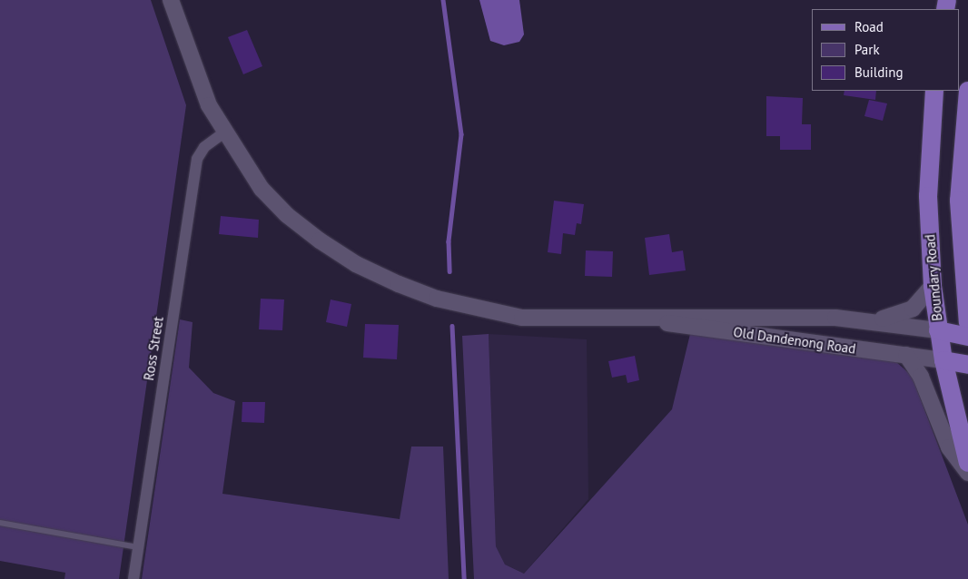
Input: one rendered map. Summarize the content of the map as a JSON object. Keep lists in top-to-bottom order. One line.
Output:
{"streets":{"main road":["Boundary Road","Old Dandenong Road"],"street":["Ross Street"]},"crossings":[["Boundary Road","Old Dandenong Road"],["Old Dandenong Road","Ross Street"]],"legend":["Road","Park","Building"]}
